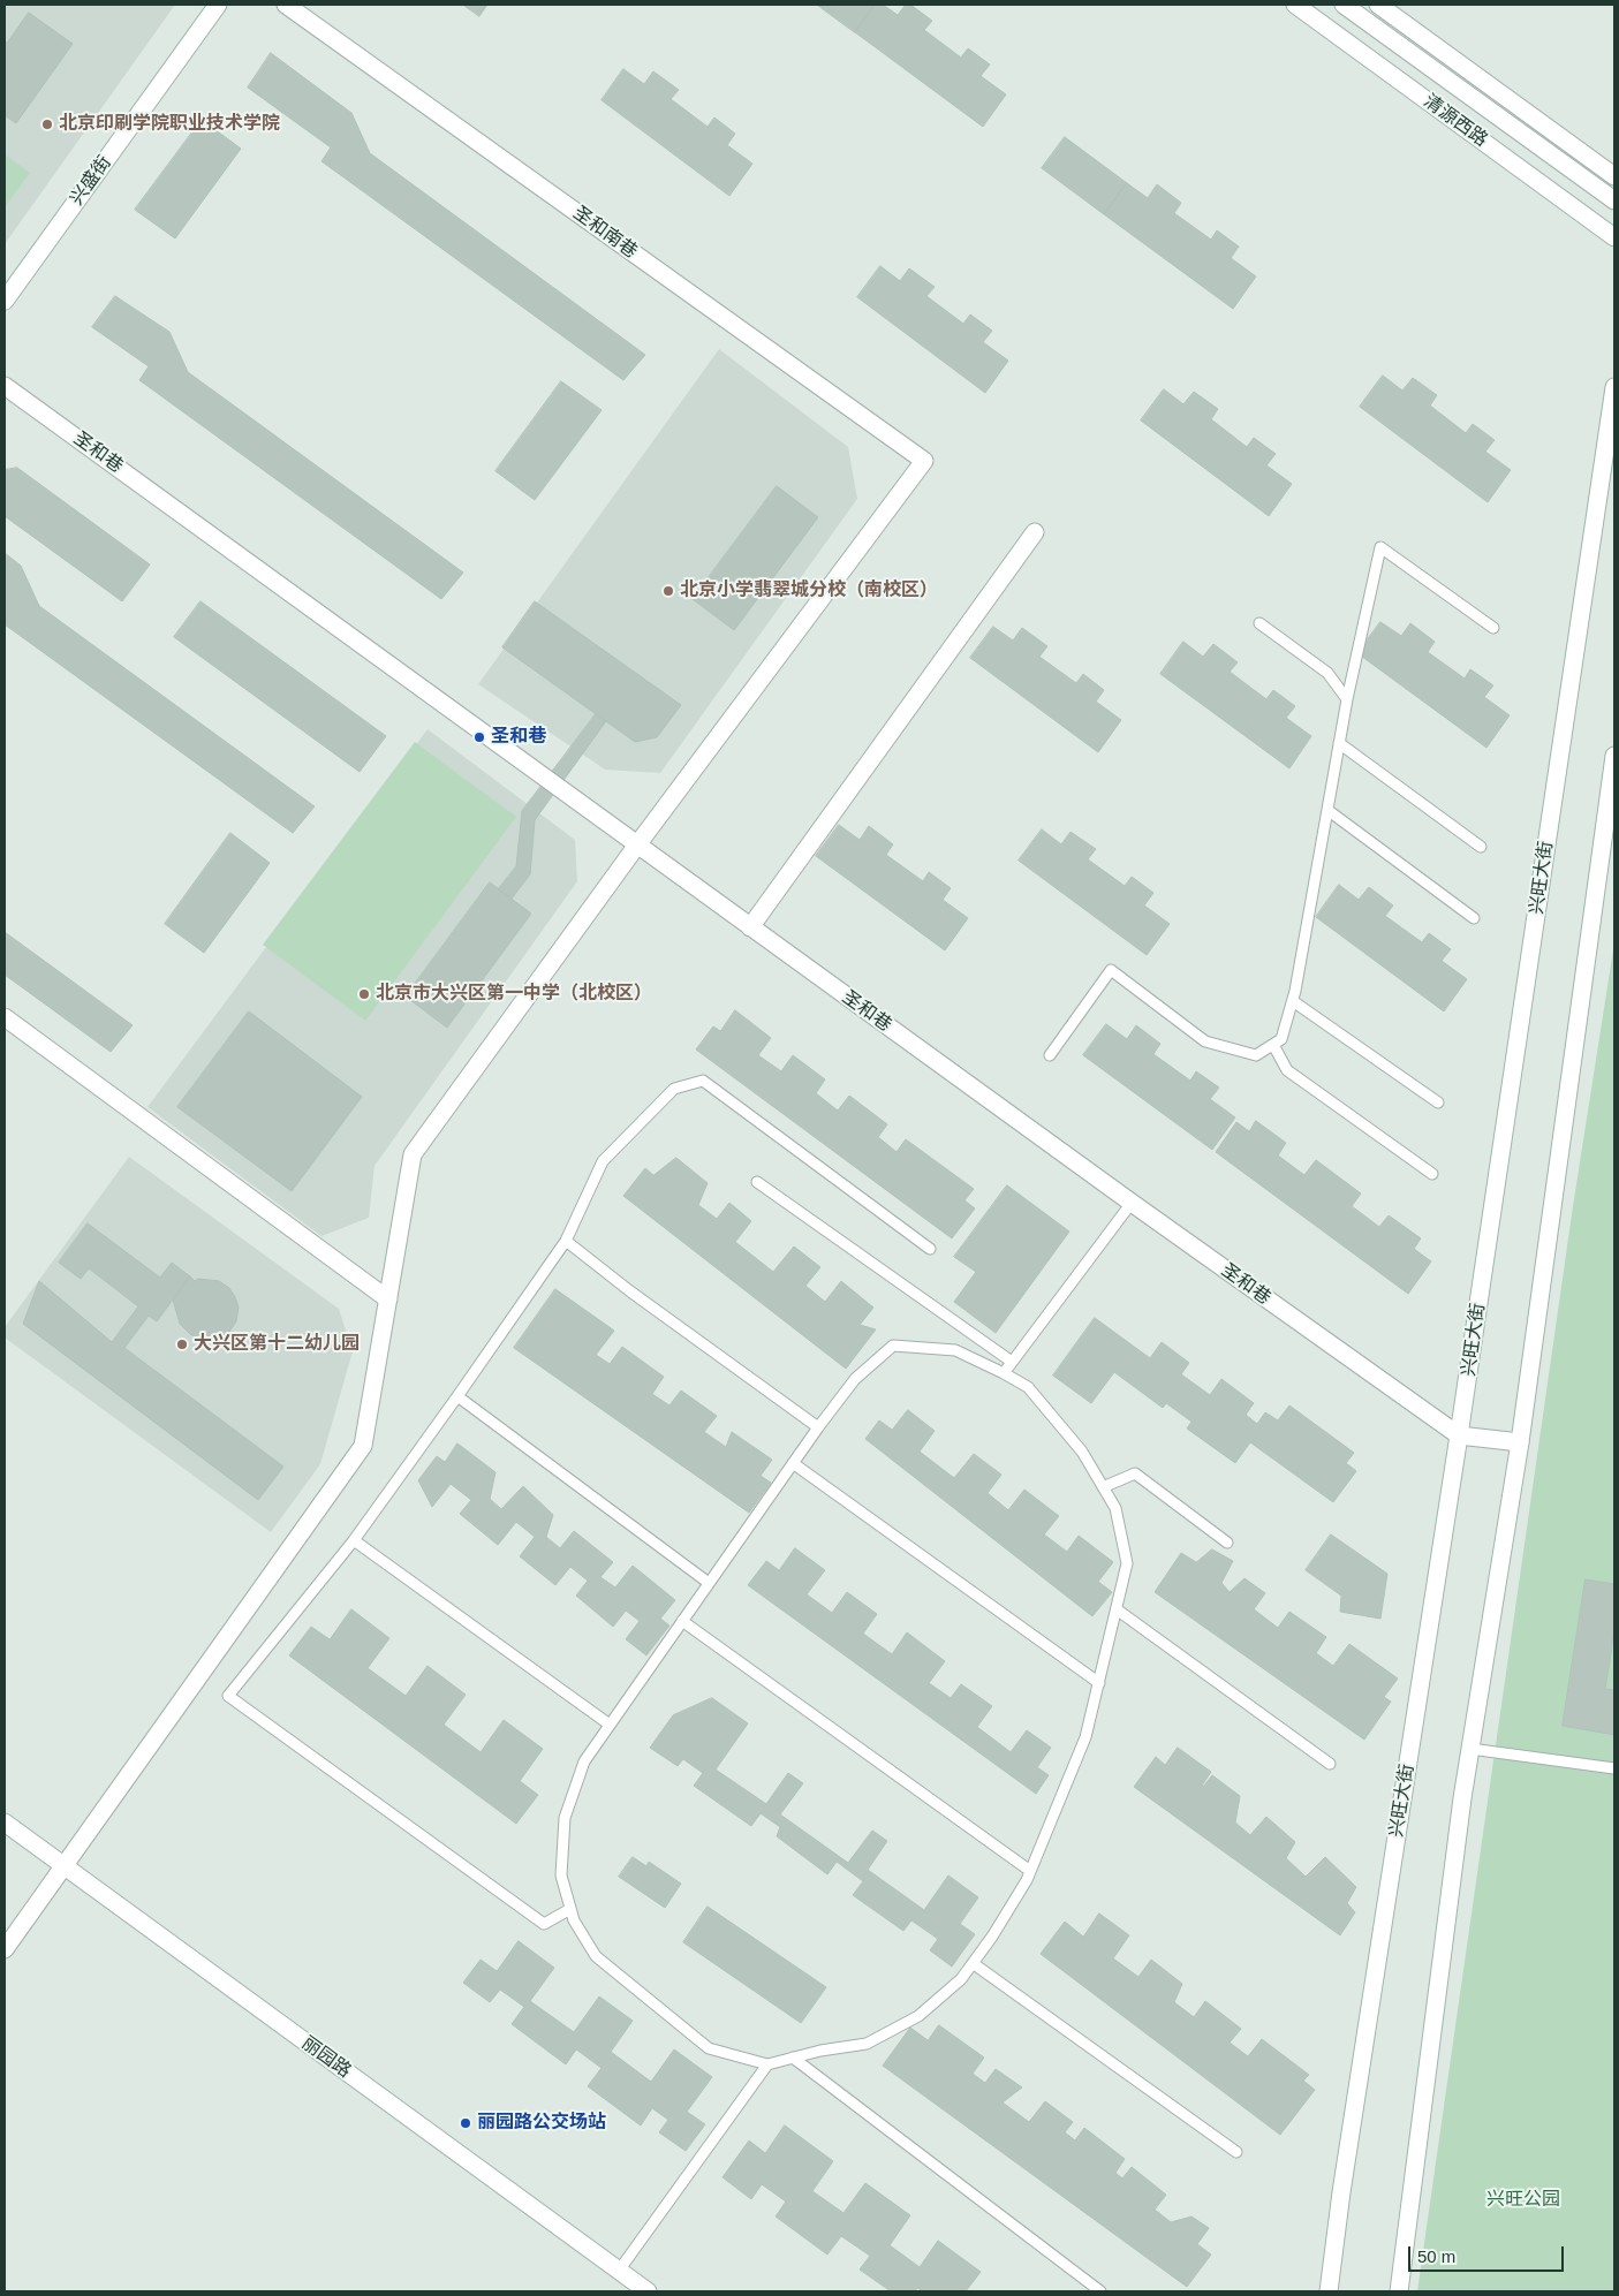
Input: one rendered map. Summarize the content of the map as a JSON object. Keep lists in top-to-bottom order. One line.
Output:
{"streets":{"street":["清源西路","兴盛街","圣和南巷","圣和巷","兴旺大街","丽园路"]},"crossings":[["圣和南巷","圣和巷"],["圣和巷","兴旺大街"]],"parks":["兴旺公园"],"places":["北京印刷学院职业技术学院","北京小学翡翠城分校（南校区）","圣和巷","北京市大兴区第一中学（北校区）","大兴区第十二幼儿园","丽园路公交场站"],"scale_bar":"50 m"}
